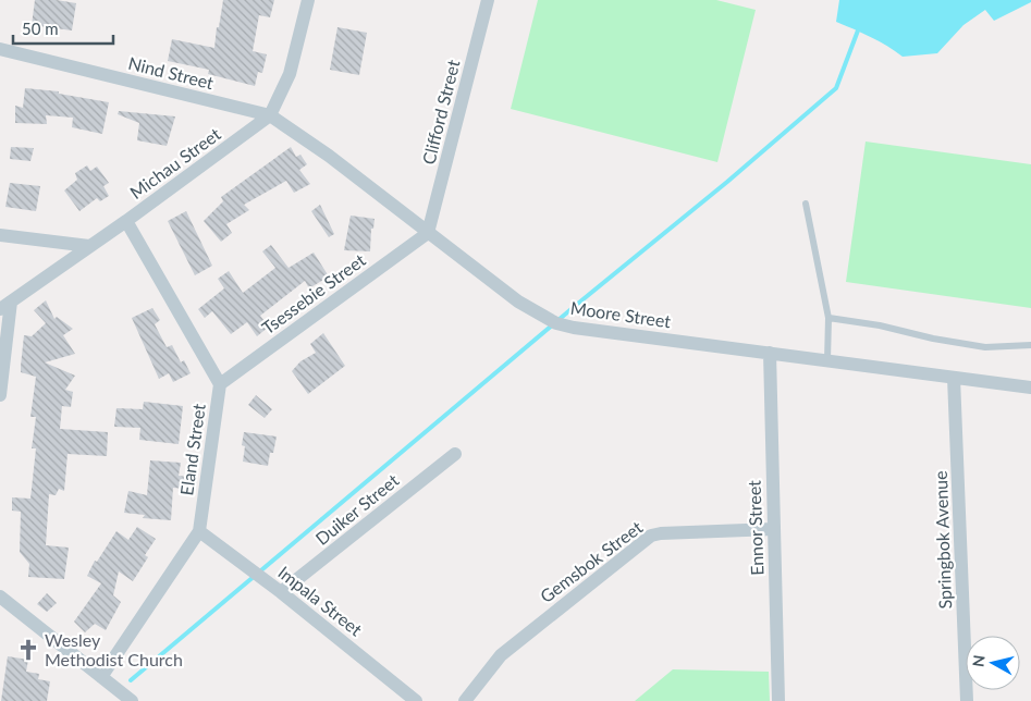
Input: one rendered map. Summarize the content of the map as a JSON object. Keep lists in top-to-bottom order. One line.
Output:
{"streets":{"street":["Nind Street","Clifford Street","Michau Street","Tsessebie Street","Moore Street","Eland Street","Duiker Street","Ennor Street","Springbok Avenue","Gemsbok Street","Impala Street"]},"crossings":[["Nind Street","Michau Street"],["Nind Street","Moore Street"],["Clifford Street","Tsessebie Street"],["Clifford Street","Moore Street"],["Michau Street","Moore Street"],["Michau Street","Eland Street"],["Tsessebie Street","Moore Street"],["Tsessebie Street","Eland Street"],["Moore Street","Ennor Street"],["Moore Street","Springbok Avenue"],["Eland Street","Impala Street"],["Duiker Street","Impala Street"],["Ennor Street","Gemsbok Street"]],"places":{"church":["Wesley Methodist Church"]},"scale_bar":"50 m","north":"left"}
